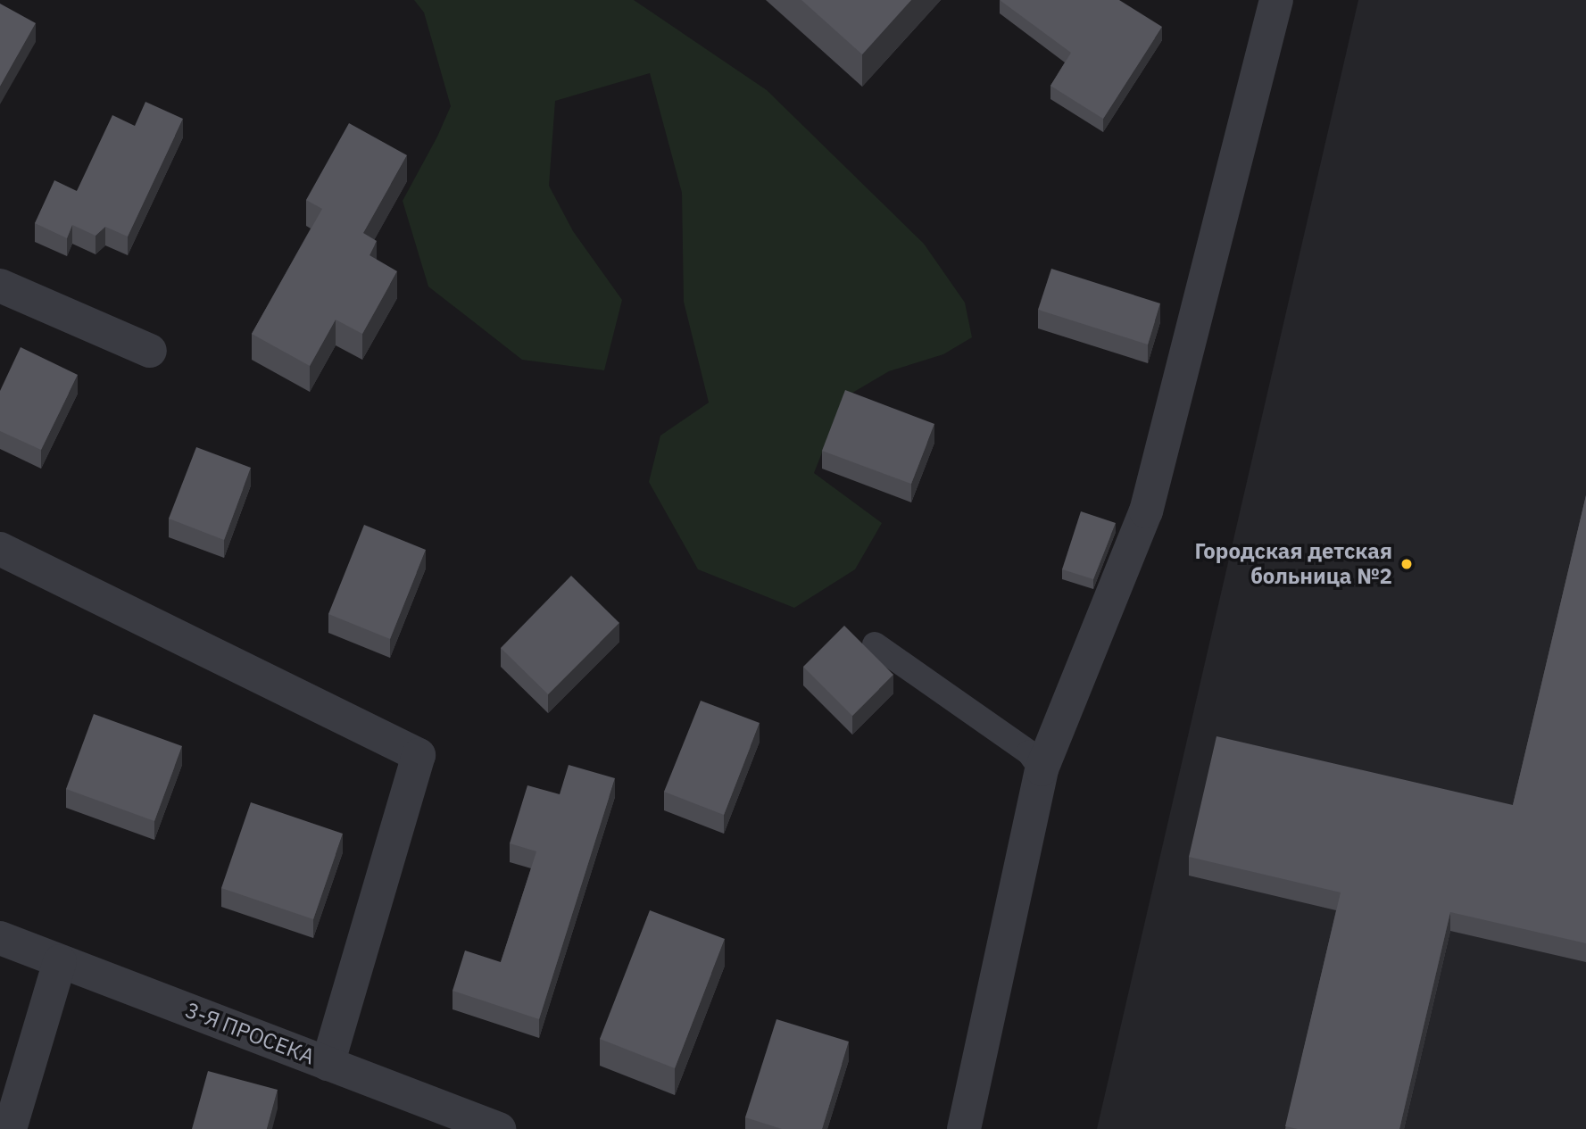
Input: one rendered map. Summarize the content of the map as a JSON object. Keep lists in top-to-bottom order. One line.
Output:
{"streets":{"street":["3-Я ПРОСЕКА"]},"places":["Городская детская больница №2"]}
